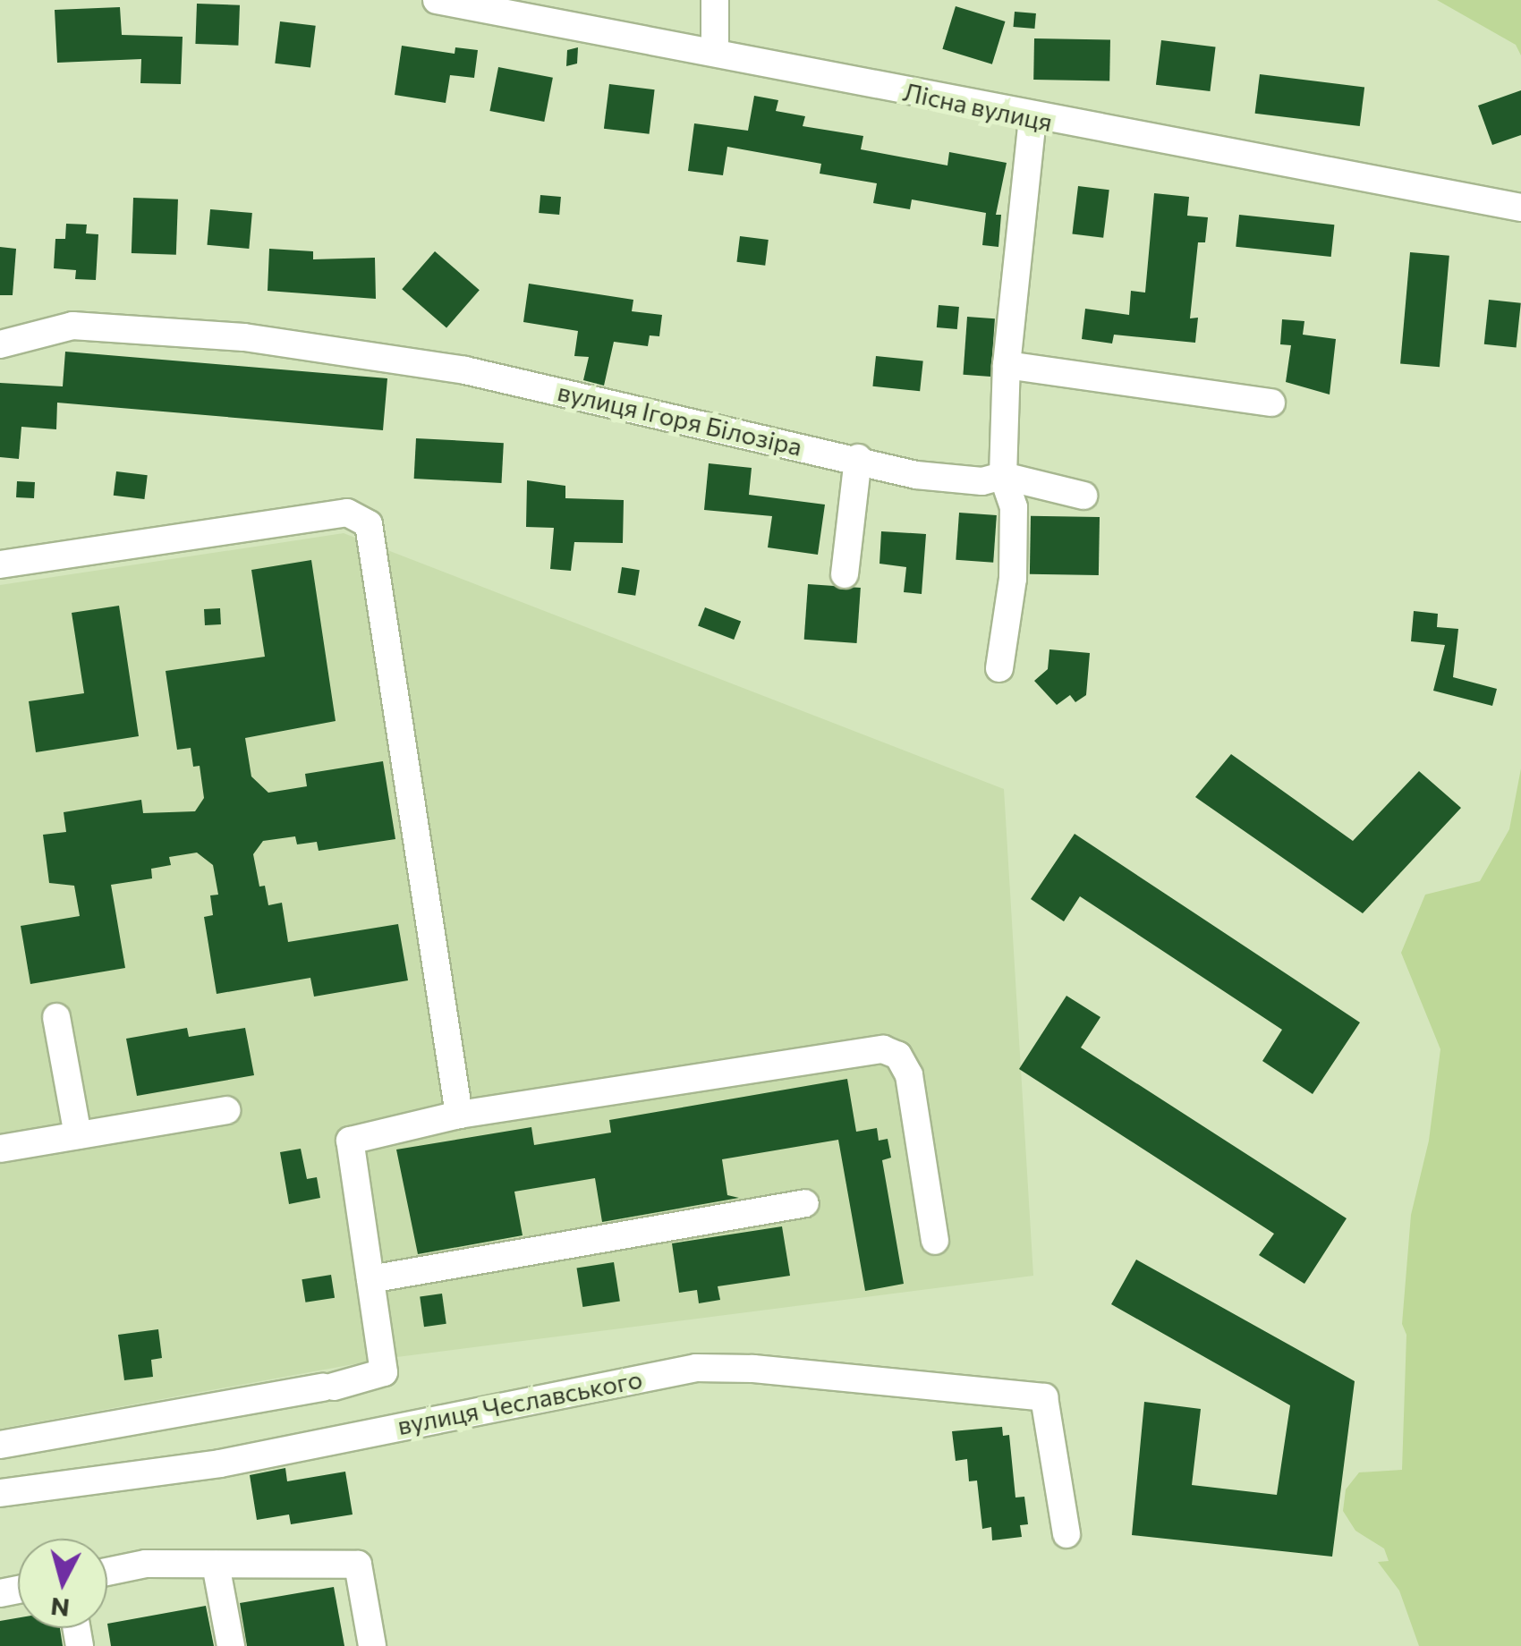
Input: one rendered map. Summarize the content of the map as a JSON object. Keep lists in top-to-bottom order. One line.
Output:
{"streets":{"street":["Лісна вулиця","вулиця Ігоря Білозіра","вулиця Чеславського"]},"north":"bottom"}
